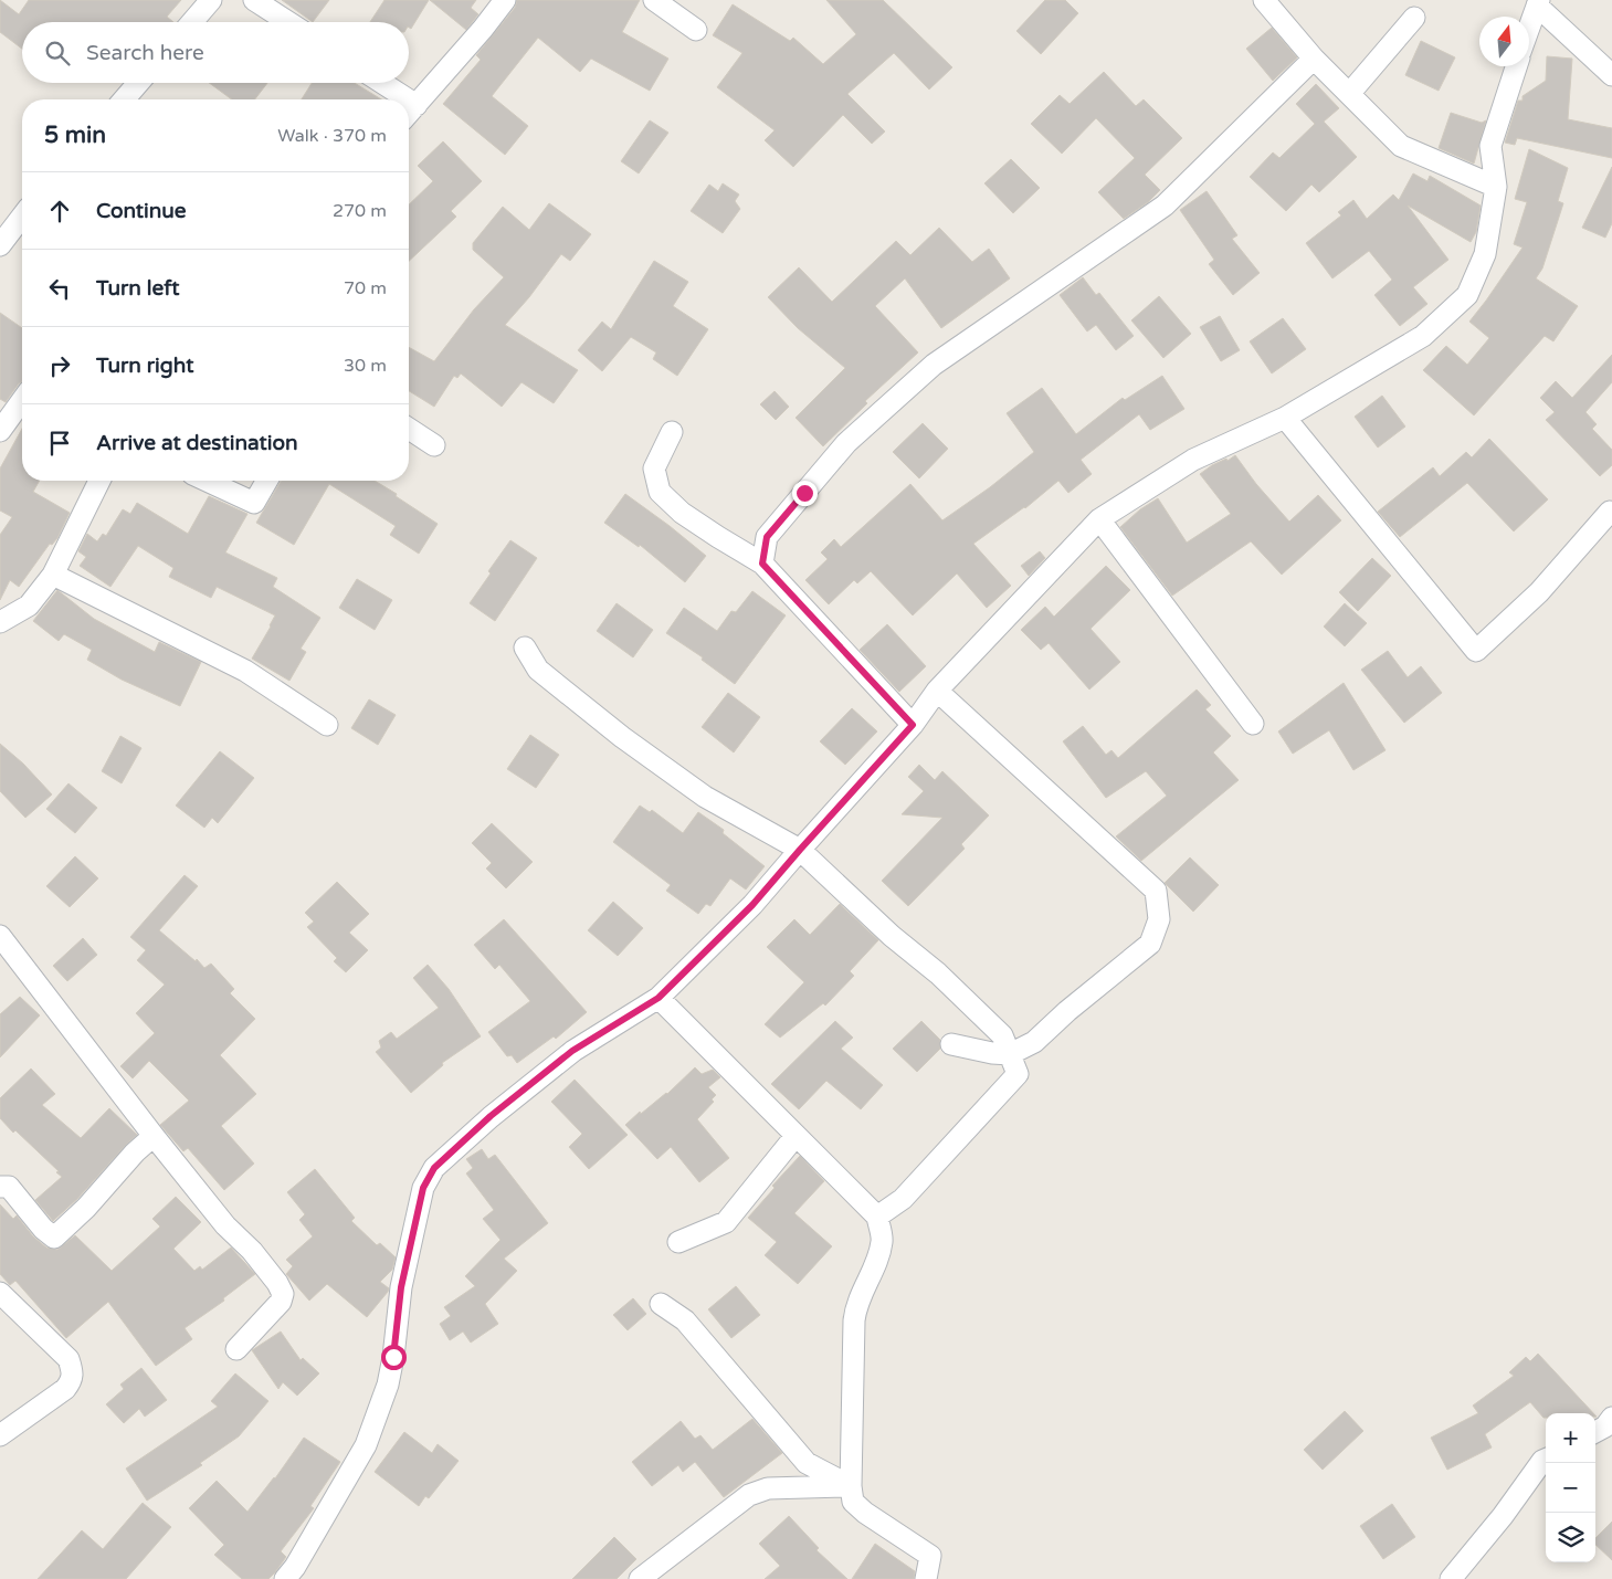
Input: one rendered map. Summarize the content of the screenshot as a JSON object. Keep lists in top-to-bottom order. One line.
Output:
{"north":"top","page":{"search":"Search here","heading":["5 min","Walk · 370 m"],"list":[["Continue","270 m"],["Turn left","70 m"],["Turn right","30 m"],"Arrive at destination"],"map_buttons":["+","−"]}}
